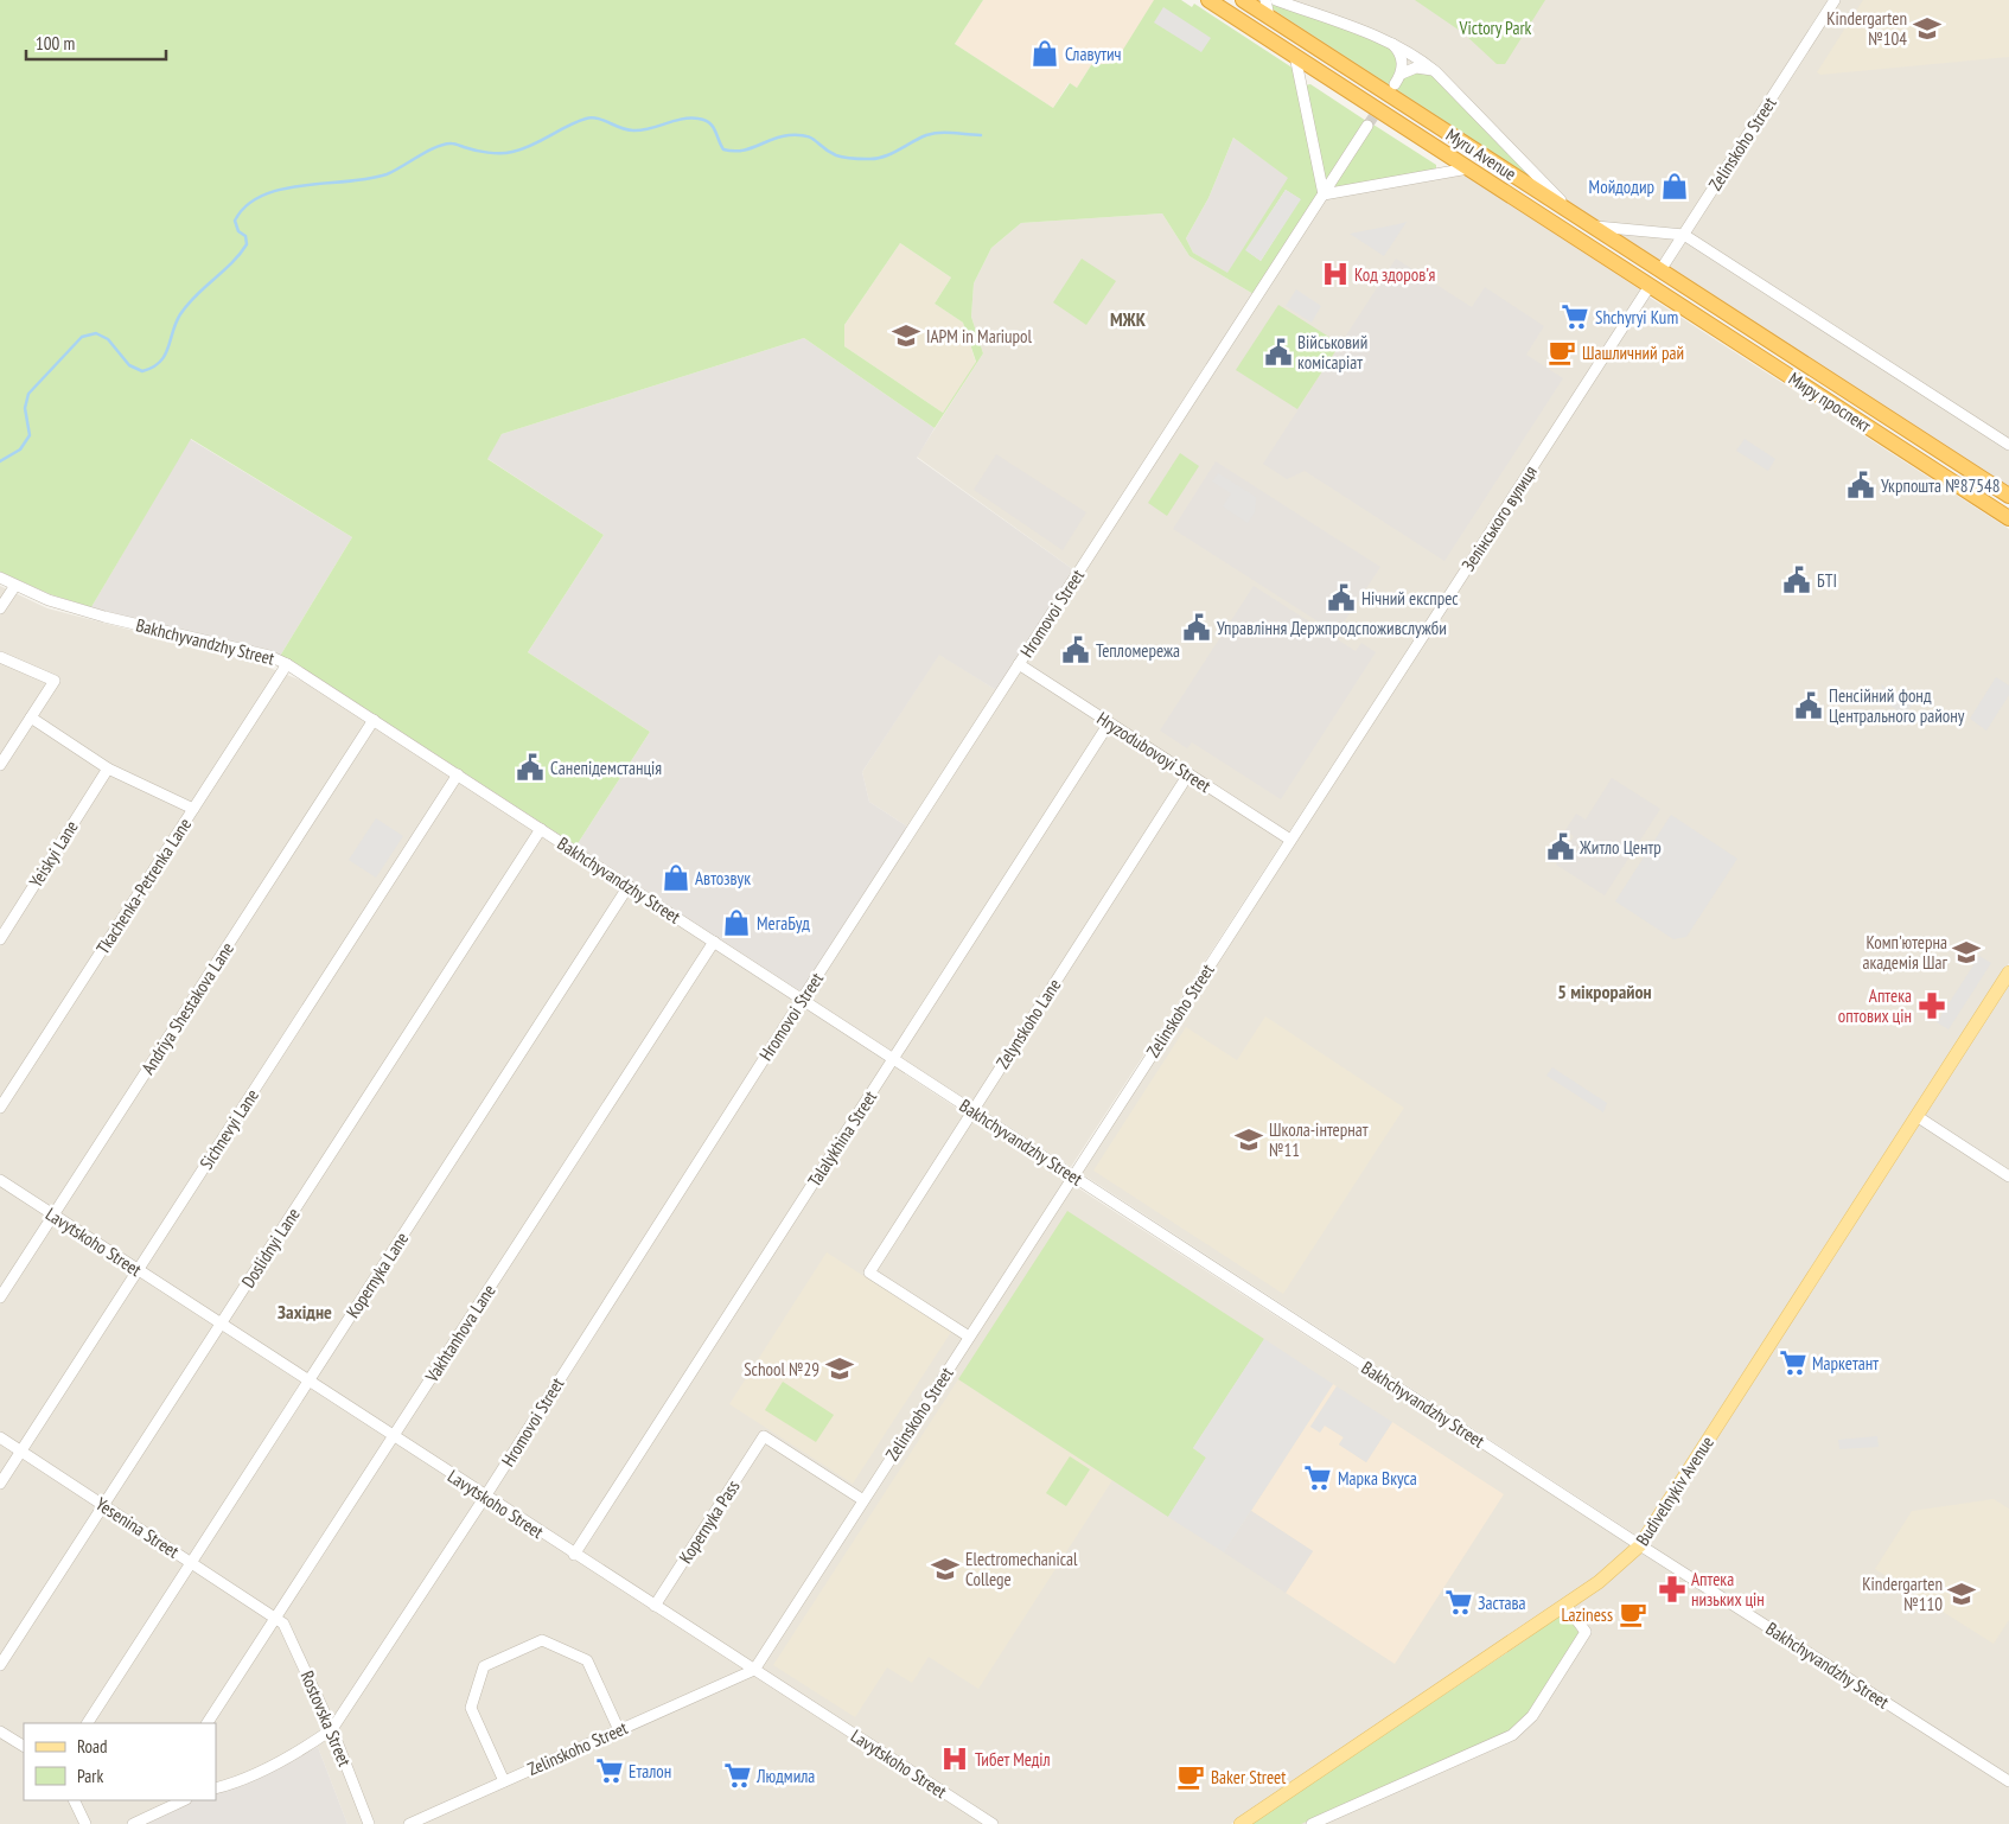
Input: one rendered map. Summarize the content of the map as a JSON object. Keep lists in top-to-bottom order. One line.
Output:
{"streets":{"highway":["Zelinskoho Street","Myru Avenue","Миру проспект"],"main road":["Budivelnykiv Avenue"],"street":["Зелінського вулиця","Hromovoi Street","Bakhchyvandzhy Street","Hryzodubovoyi Street","Yeiskyi Lane","Tkachenka-Petrenka Lane","Andriya Shestakova Lane","Zelynskoho Lane","Sichnevyi Lane","Talalykhina Street","Lavytskoho Street","Doslidnyi Lane","Kopernyka Lane","Vakhtanhova Lane","Kopernyka Pass","Yesenina Street","Rostovska Street"]},"crossings":[["Zelinskoho Street","Myru Avenue"],["Zelinskoho Street","Миру проспект"],["Zelinskoho Street","Зелінського вулиця"],["Zelinskoho Street","Bakhchyvandzhy Street"],["Zelinskoho Street","Hryzodubovoyi Street"],["Zelinskoho Street","Zelynskoho Lane"],["Zelinskoho Street","Lavytskoho Street"],["Zelinskoho Street","Kopernyka Pass"],["Myru Avenue","Миру проспект"],["Myru Avenue","Зелінського вулиця"],["Миру проспект","Зелінського вулиця"],["Зелінського вулиця","Hryzodubovoyi Street"],["Hromovoi Street","Bakhchyvandzhy Street"],["Hromovoi Street","Hryzodubovoyi Street"],["Hromovoi Street","Lavytskoho Street"],["Hromovoi Street","Rostovska Street"],["Bakhchyvandzhy Street","Tkachenka-Petrenka Lane"],["Bakhchyvandzhy Street","Andriya Shestakova Lane"],["Bakhchyvandzhy Street","Zelynskoho Lane"],["Bakhchyvandzhy Street","Sichnevyi Lane"],["Bakhchyvandzhy Street","Talalykhina Street"],["Bakhchyvandzhy Street","Doslidnyi Lane"],["Bakhchyvandzhy Street","Kopernyka Lane"],["Bakhchyvandzhy Street","Vakhtanhova Lane"],["Bakhchyvandzhy Street","Budivelnykiv Avenue"],["Hryzodubovoyi Street","Zelynskoho Lane"],["Hryzodubovoyi Street","Talalykhina Street"],["Andriya Shestakova Lane","Lavytskoho Street"],["Sichnevyi Lane","Lavytskoho Street"],["Sichnevyi Lane","Yesenina Street"],["Talalykhina Street","Lavytskoho Street"],["Lavytskoho Street","Doslidnyi Lane"],["Lavytskoho Street","Kopernyka Lane"],["Lavytskoho Street","Vakhtanhova Lane"],["Lavytskoho Street","Kopernyka Pass"],["Doslidnyi Lane","Yesenina Street"],["Kopernyka Lane","Yesenina Street"],["Vakhtanhova Lane","Yesenina Street"],["Vakhtanhova Lane","Rostovska Street"],["Yesenina Street","Rostovska Street"]],"districts":["МЖК","5 мікрорайон","Західне"],"parks":["Victory Park"],"places":{"school or university":["Kindergarten №104","IAPM in Mariupol","Комп'ютерна академія Шаг","Школа-інтернат №11","School №29","Electromechanical College","Kindergarten №110"],"shop":["Славутич","Мойдодир","Автозвук","МегаБуд"],"hospital":["Код здоров'я","Тибет Меділ"],"supermarket":["Shchyryi Kum","Маркетант","Марка Вкуса","Застава","Еталон","Людмила"],"public building":["Військовий комісаріат","Укрпошта №87548","БТІ","Нічний експрес","Управління Держпродспоживслужби","Тепломережа","Пенсійний фонд Центрального району","Санепідемстанція","Житло Центр"],"cafe":["Шашличний рай","Laziness","Baker Street"],"pharmacy":["Аптека оптових цін","Аптека низьких цін"]},"legend":["Road","Park"],"scale_bar":"100 m"}
